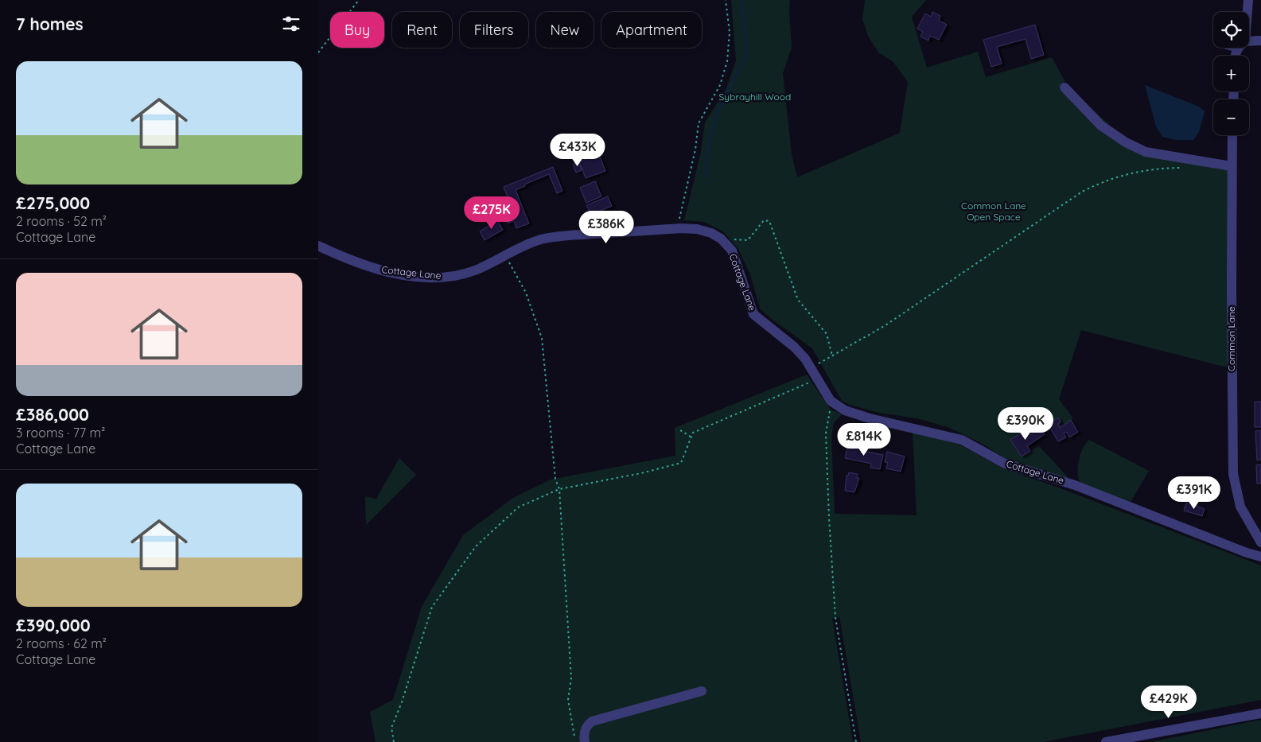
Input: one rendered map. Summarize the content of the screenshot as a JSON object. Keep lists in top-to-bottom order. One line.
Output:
{"streets":{"street":["Cottage Lane","Common Lane"]},"parks":["Sybrayhill Wood","Common Lane Open Space"],"page":{"heading":"7 homes","map_buttons":["+","−"],"chip":["Buy","Rent","Filters","New","Apartment"],"list":[{"name":"£275,000","note":"2 rooms · 52 m² · Cottage Lane"},{"name":"£386,000","note":"3 rooms · 77 m² · Cottage Lane"},{"name":"£390,000","note":"2 rooms · 62 m² · Cottage Lane"}],"price":["£433K","£275K","£386K","£390K","£814K","£391K","£429K"]}}
